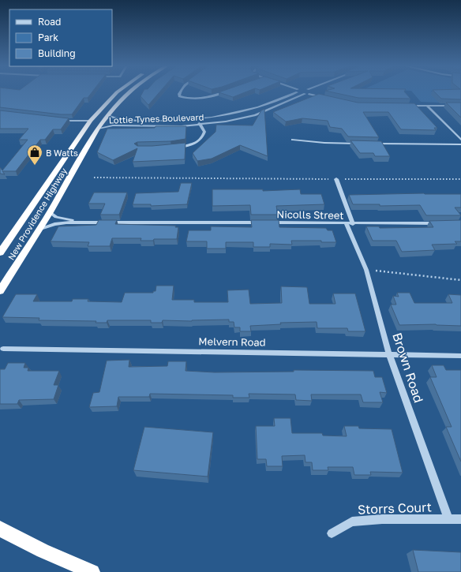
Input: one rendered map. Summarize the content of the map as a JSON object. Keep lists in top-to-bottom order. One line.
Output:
{"streets":{"highway":["New Providence Highway"],"street":["Lottie Tynes Boulevard","Nicolls Street","Melvern Road","Brown Road","Storrs Court"]},"crossings":[["Lottie Tynes Boulevard","New Providence Highway"],["Nicolls Street","Brown Road"],["Melvern Road","Brown Road"],["Brown Road","Storrs Court"]],"places":{"shop":["B Watts"]},"legend":["Road","Park","Building"]}
